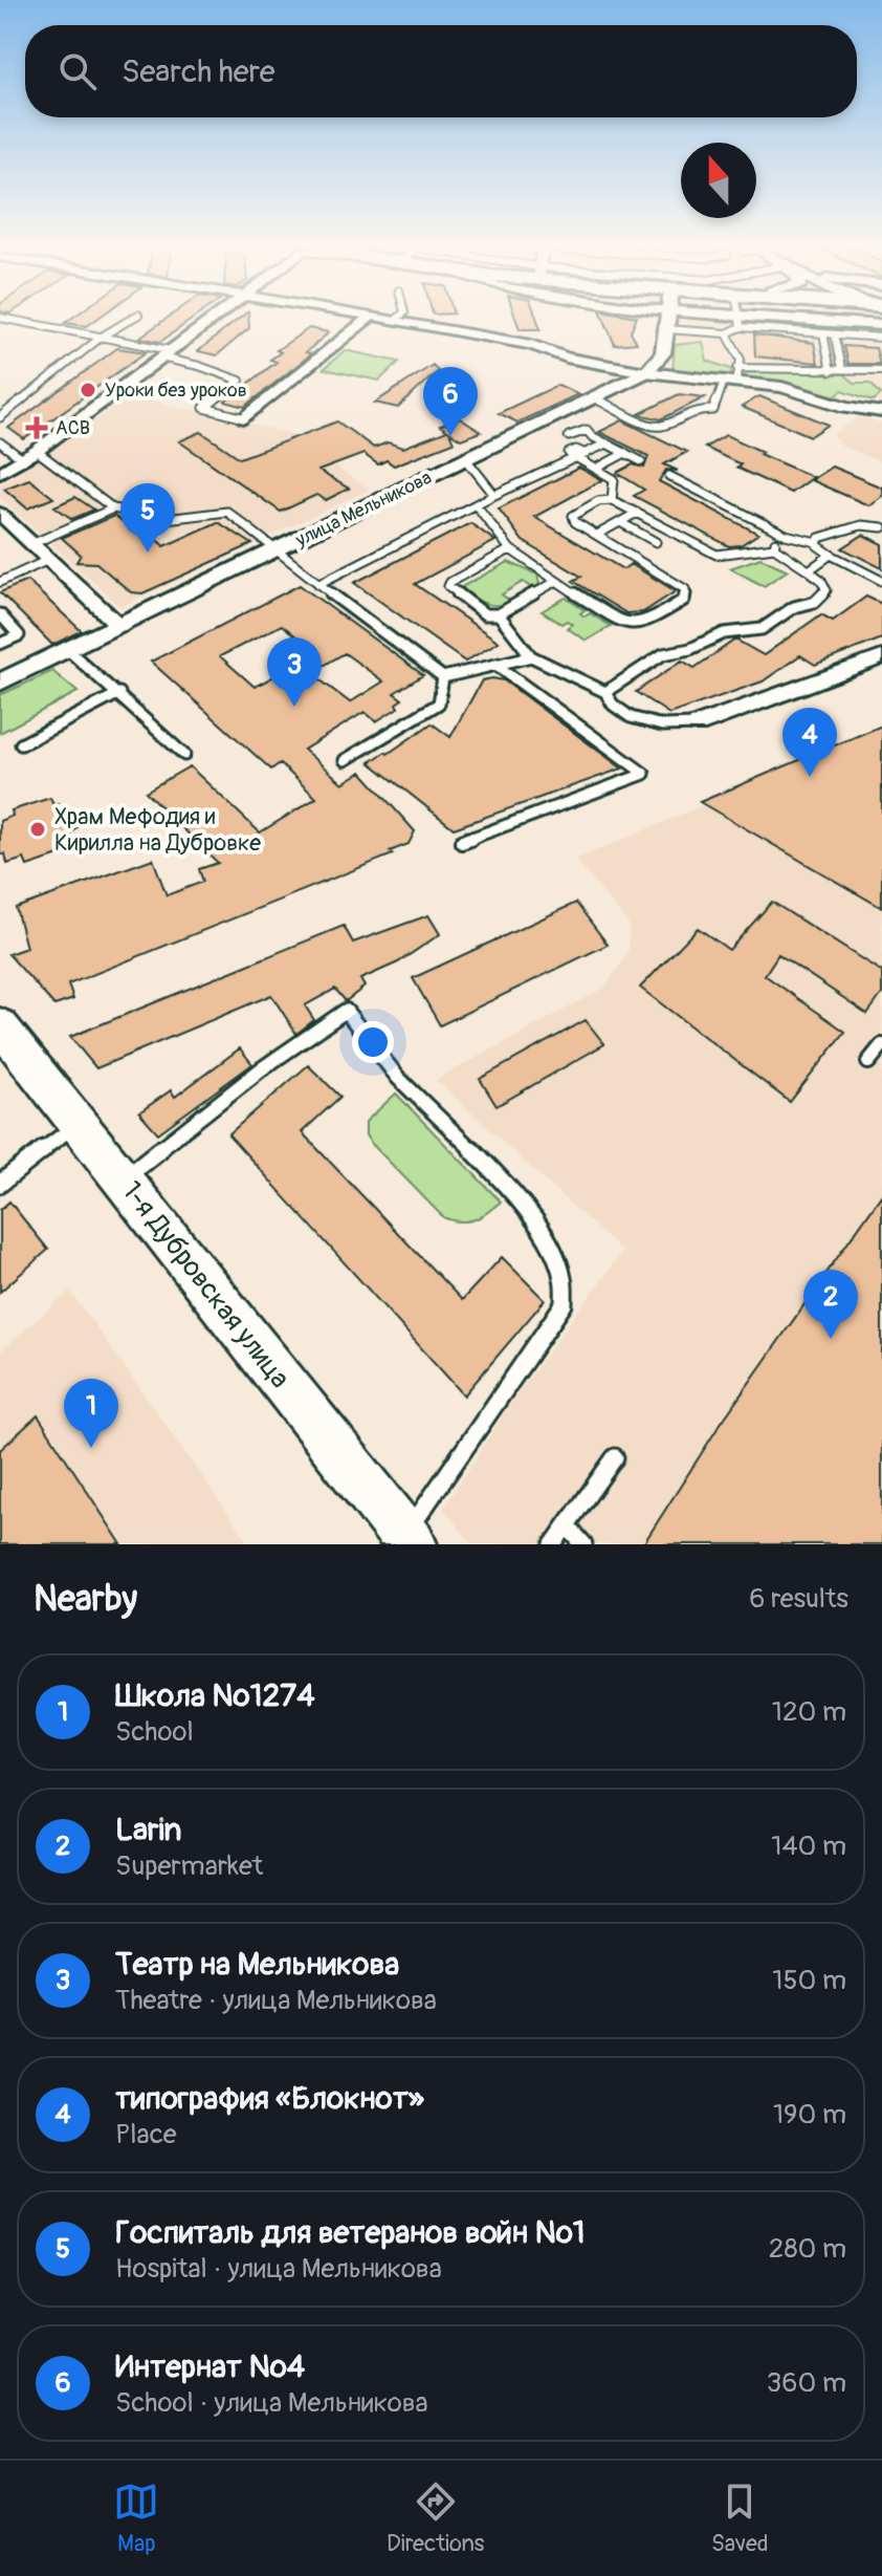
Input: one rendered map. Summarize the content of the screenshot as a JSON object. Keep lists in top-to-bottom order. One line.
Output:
{"streets":{"main road":["1-я Дубровская улица"],"street":["улица Мельникова"]},"places":{"other":["Уроки без уроков","Храм Мефодия и Кирилла на Дубровке"],"health":["АСВ"]},"north":"top","page":{"search":"Search here","pins":["6","5","3","4","2","1"],"heading":["Nearby","6 results"],"list":[{"mark":"1","name":"Школа №1274","note":"School","value":"120 m"},{"mark":"2","name":"Larin","note":"Supermarket","value":"140 m"},{"mark":"3","name":"Театр на Мельникова","note":"Theatre · улица Мельникова","value":"150 m"},{"mark":"4","name":"типография «Блокнот»","note":"Place","value":"190 m"},{"mark":"5","name":"Госпиталь для ветеранов войн №1","note":"Hospital · улица Мельникова","value":"280 m"},{"mark":"6","name":"Интернат №4","note":"School · улица Мельникова","value":"360 m"}],"nav":["Map","Directions","Saved"]}}
